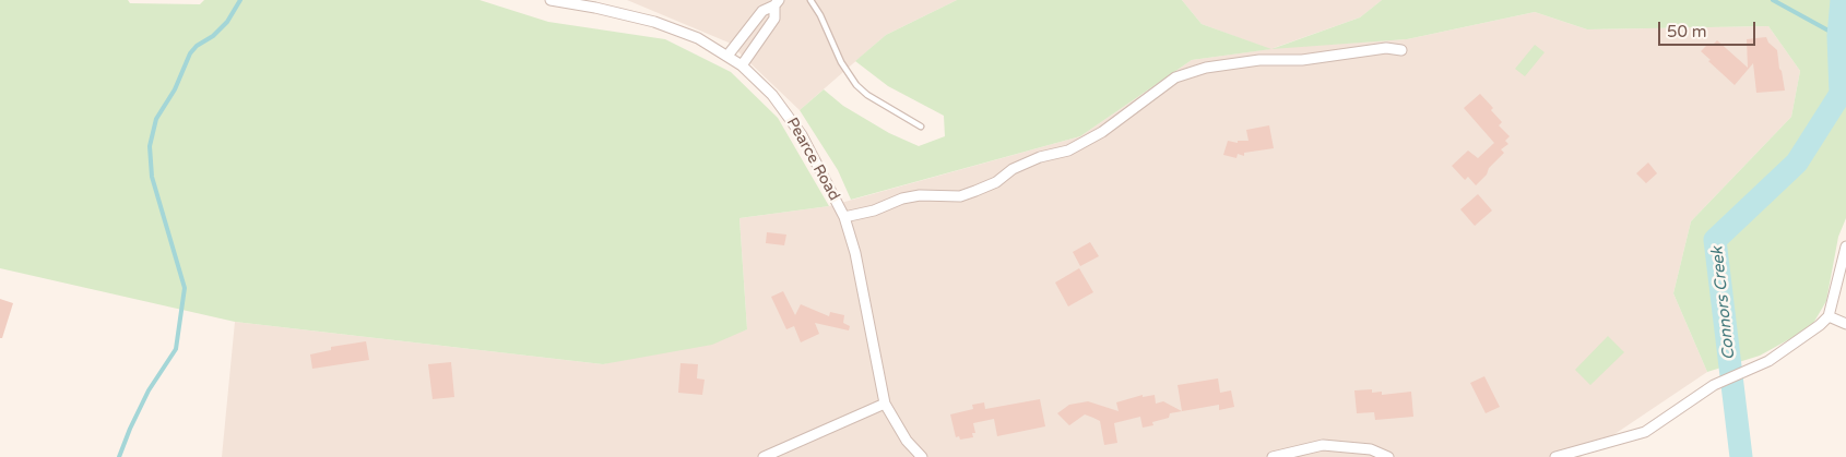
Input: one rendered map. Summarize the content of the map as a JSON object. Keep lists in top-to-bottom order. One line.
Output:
{"streets":{"street":["Pearce Road"]},"water":["Connors Creek"],"scale_bar":"50 m"}
